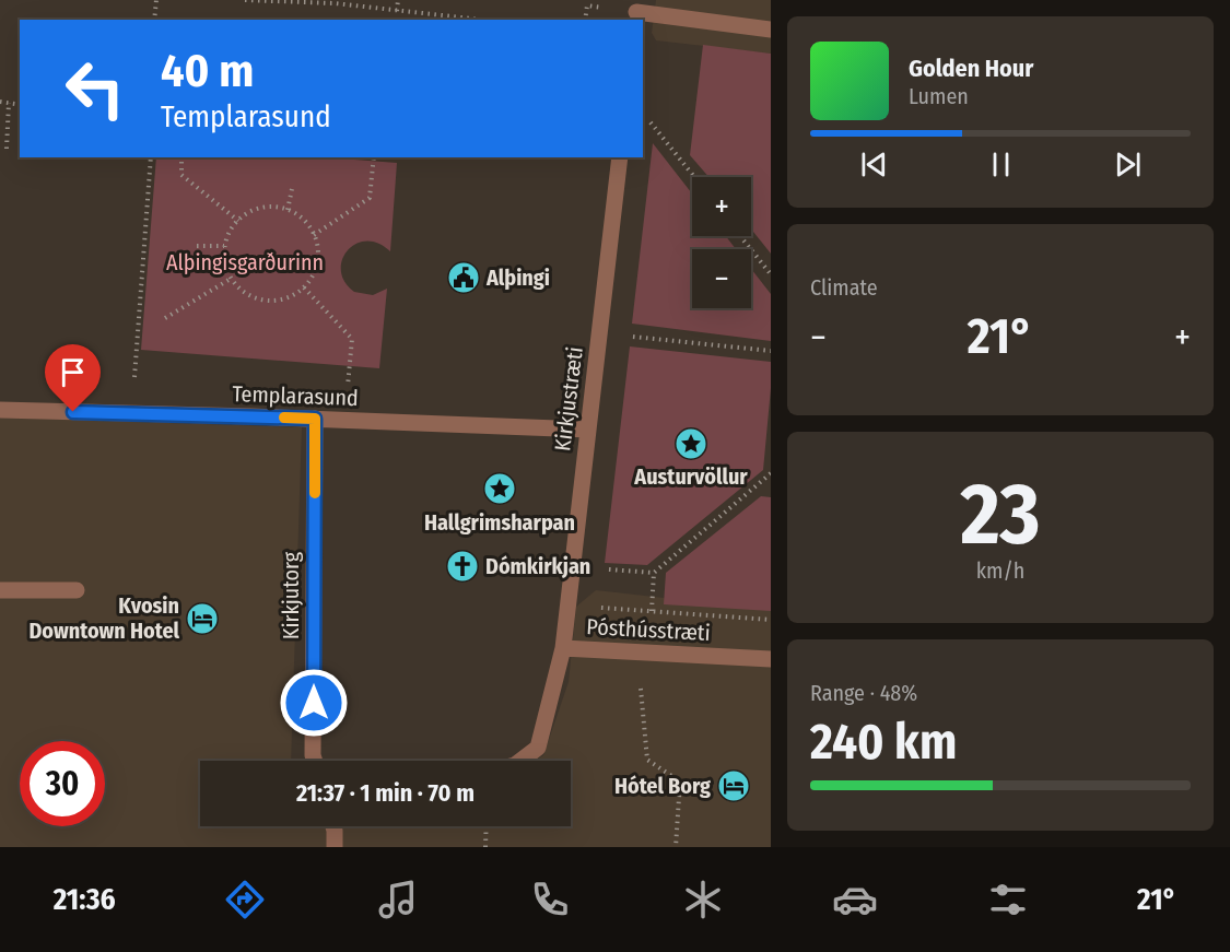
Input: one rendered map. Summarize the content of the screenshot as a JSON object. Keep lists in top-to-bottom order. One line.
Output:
{"streets":{"street":["Templarasund","Kirkjustræti","Kirkjutorg","Pósthússtræti"]},"crossings":[["Templarasund","Kirkjustræti"],["Templarasund","Kirkjutorg"],["Kirkjustræti","Pósthússtræti"]],"parks":["Alþingisgarðurinn"],"places":{"public building":["Alþingi"],"place":["Austurvöllur","Hallgrimsharpan"],"church":["Dómkirkjan"],"hotel":["Kvosin Downtown Hotel","Hótel Borg"]},"page":{"turn":["40 m","Templarasund"],"song":["Golden Hour","Lumen"],"map_buttons":["+","−"],"tile":["Climate",["23","km/h"],["Range · 48%","240 km"]],"heat":["−","21°","+"],"limit":"30","trip":"21:37 · 1 min · 70 m","tabs":["21:36","21°"]}}
